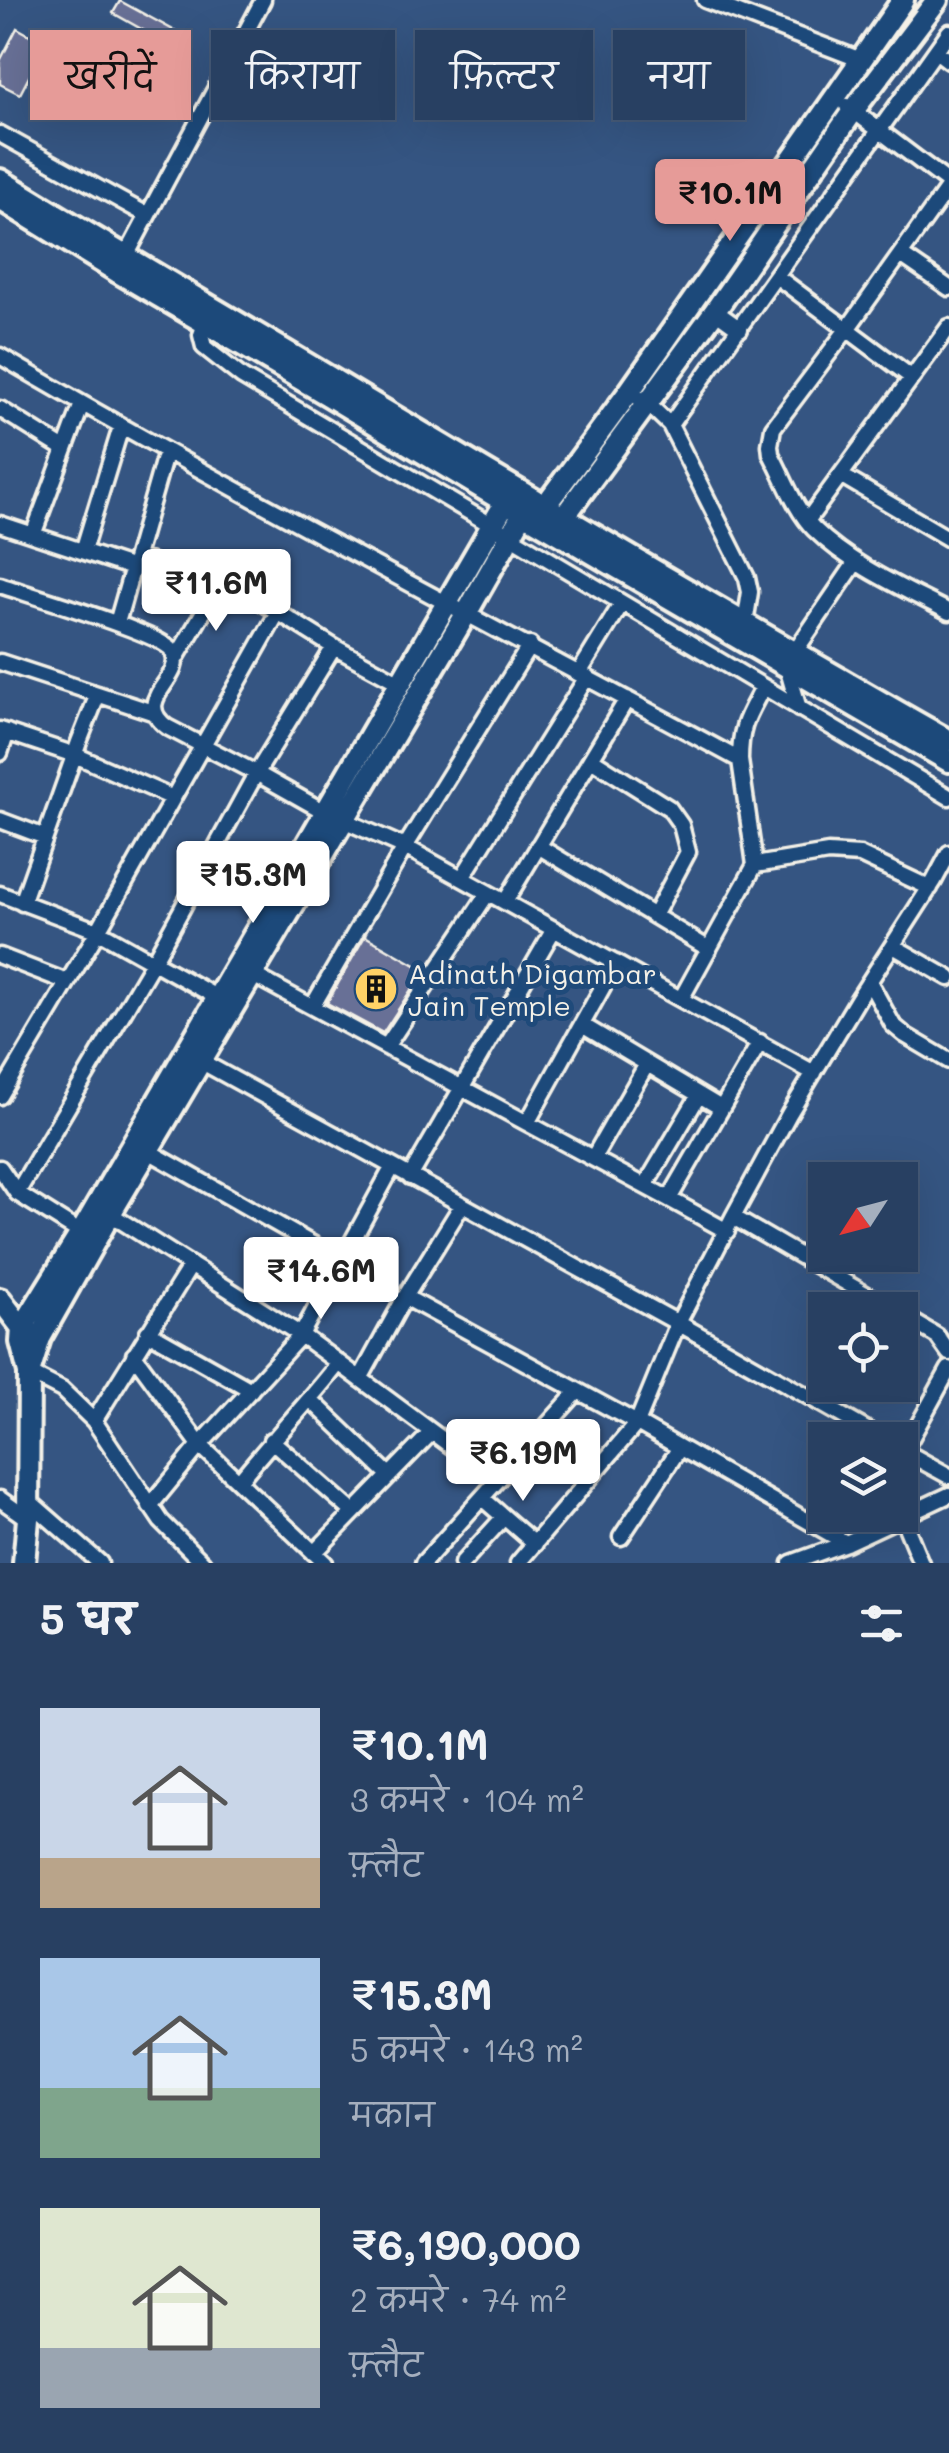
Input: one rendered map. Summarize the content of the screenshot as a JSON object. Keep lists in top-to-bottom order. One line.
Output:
{"places":{"building":["Adinath Digambar Jain Temple"]},"north":"bottom left","page":{"chip":["खरीदें","किराया","फ़िल्टर","नया"],"price":["₹10.1M","₹11.6M","₹15.3M","₹14.6M","₹6.19M"],"heading":"5 घर","list":[{"name":"₹10.1M","note":"3 कमरे · 104 m² · फ़्लैट"},{"name":"₹15.3M","note":"5 कमरे · 143 m² · मकान"},{"name":"₹6,190,000","note":"2 कमरे · 74 m² · फ़्लैट"}]}}
